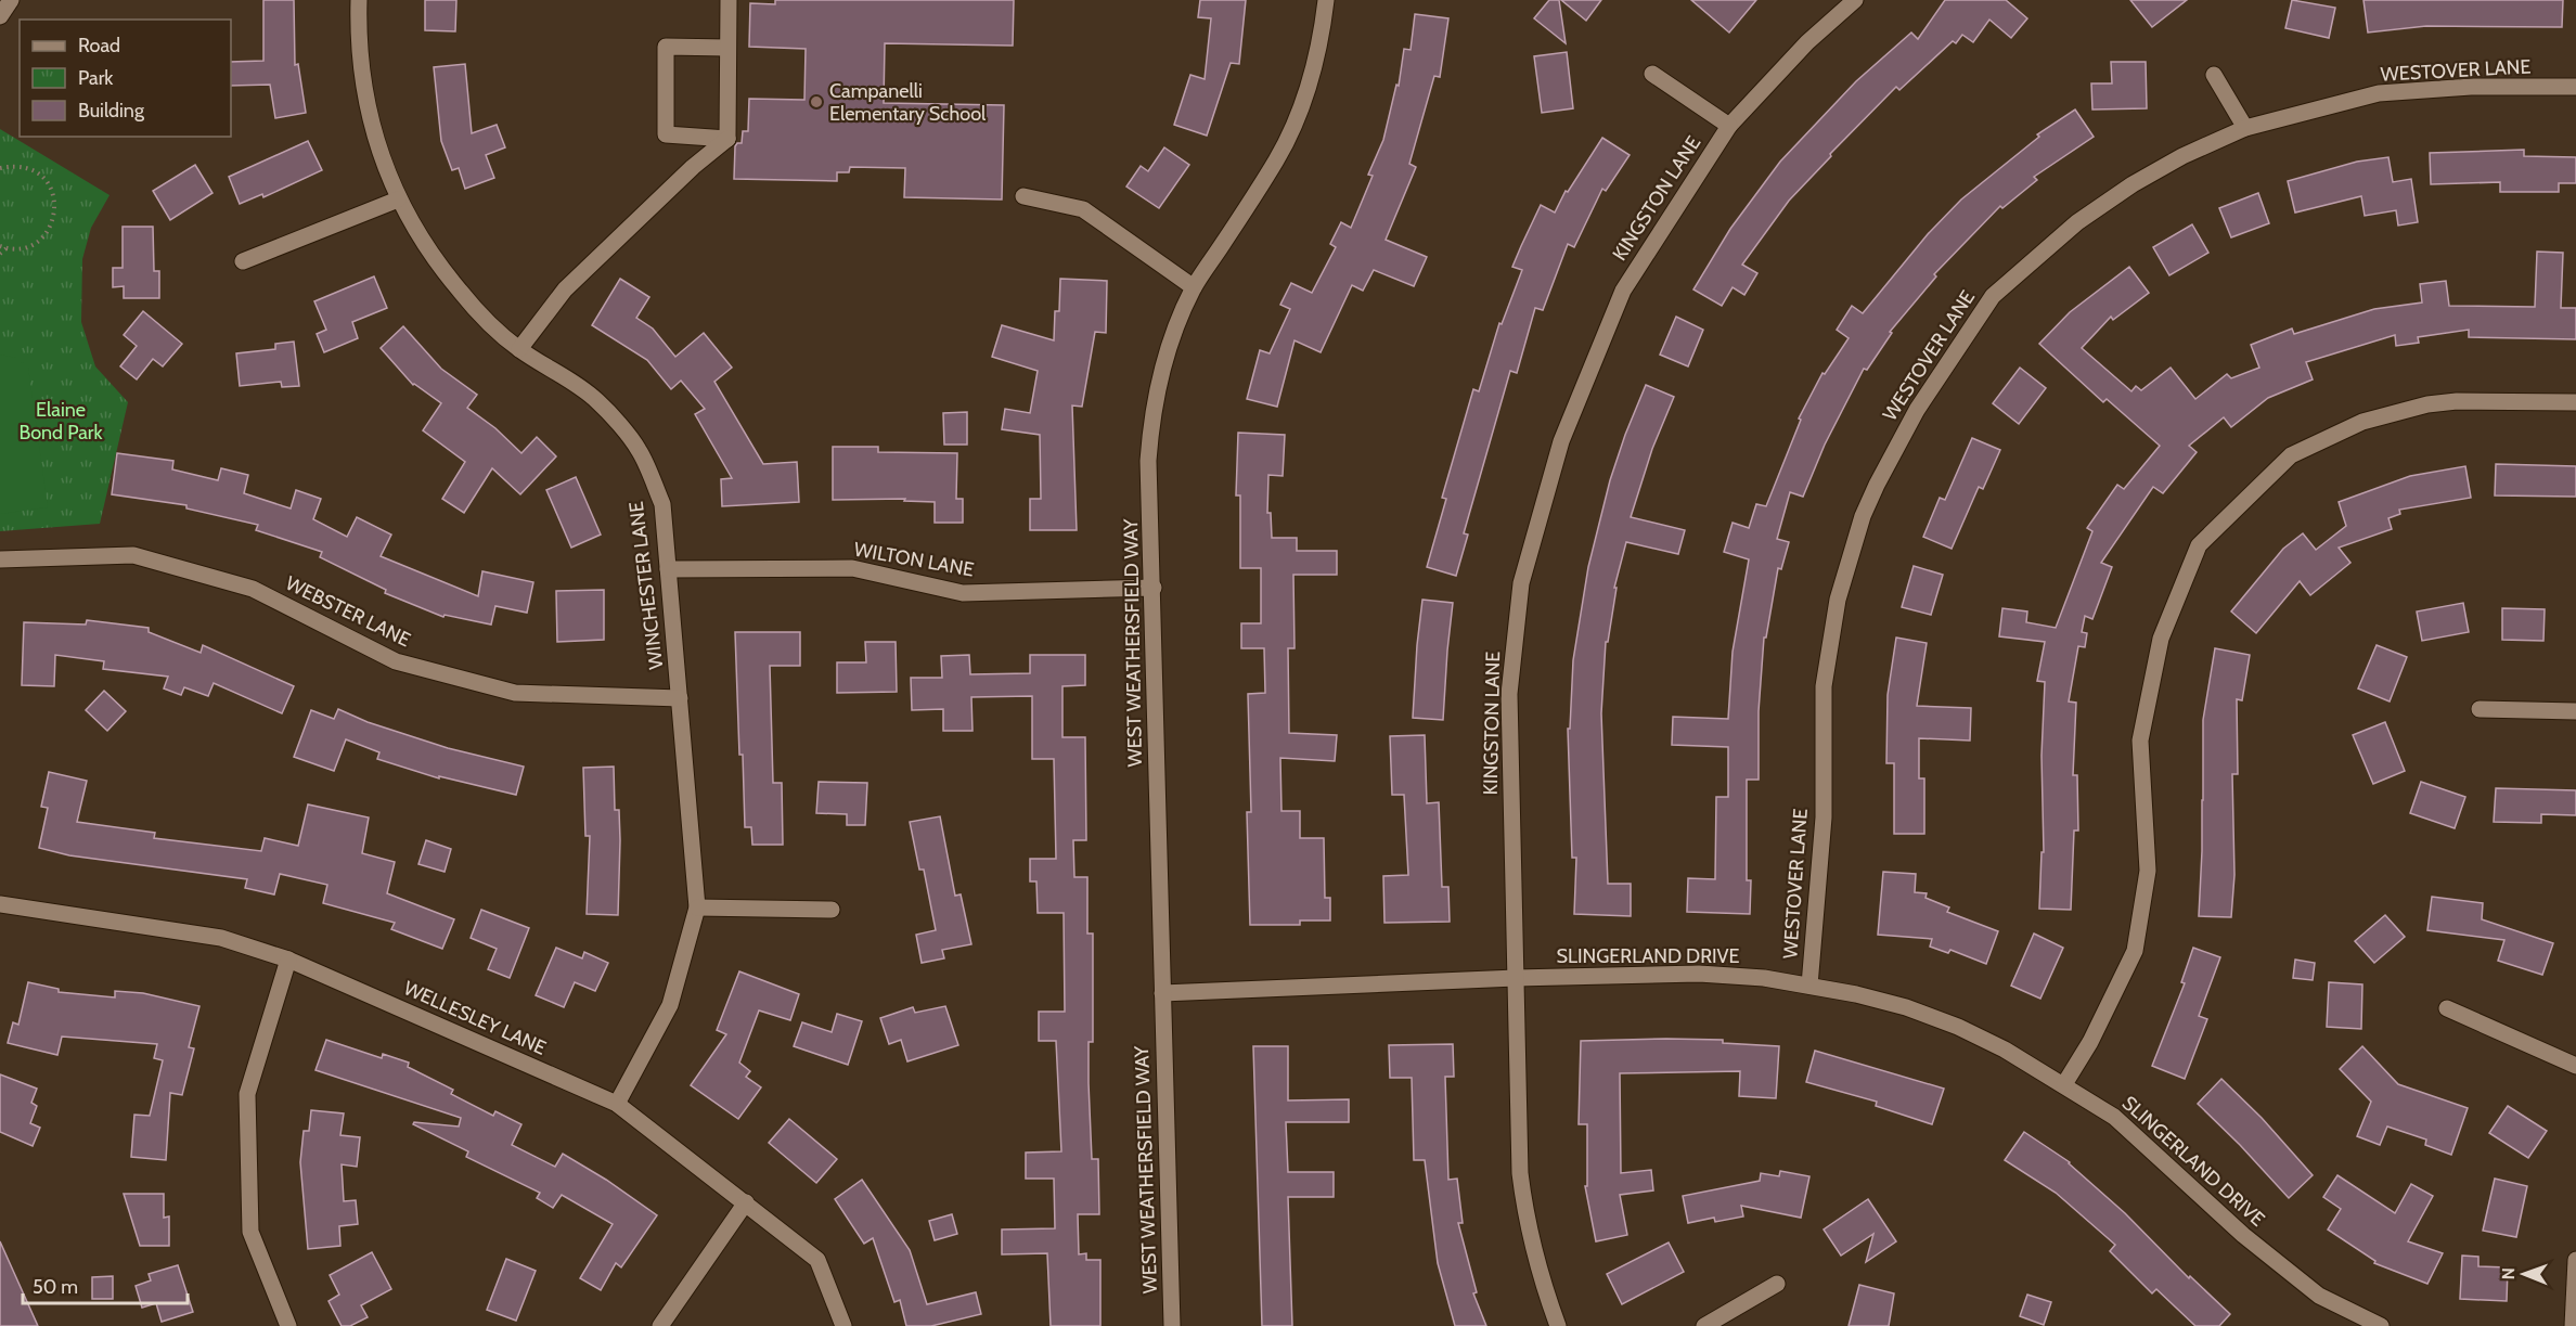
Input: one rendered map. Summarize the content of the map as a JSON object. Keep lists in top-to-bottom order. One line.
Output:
{"streets":{"street":["WESTOVER LANE","KINGSTON LANE","WILTON LANE","WINCHESTER LANE","WEBSTER LANE","WEST WEATHERSFIELD WAY","SLINGERLAND DRIVE","WELLESLEY LANE"]},"crossings":[["WESTOVER LANE","SLINGERLAND DRIVE"],["KINGSTON LANE","SLINGERLAND DRIVE"],["WILTON LANE","WINCHESTER LANE"],["WILTON LANE","WEST WEATHERSFIELD WAY"],["WINCHESTER LANE","WEBSTER LANE"],["WINCHESTER LANE","WELLESLEY LANE"],["WEST WEATHERSFIELD WAY","SLINGERLAND DRIVE"]],"parks":["Elaine Bond Park"],"places":["Campanelli Elementary School"],"legend":["Road","Park","Building"],"scale_bar":"50 m","north":"left"}
